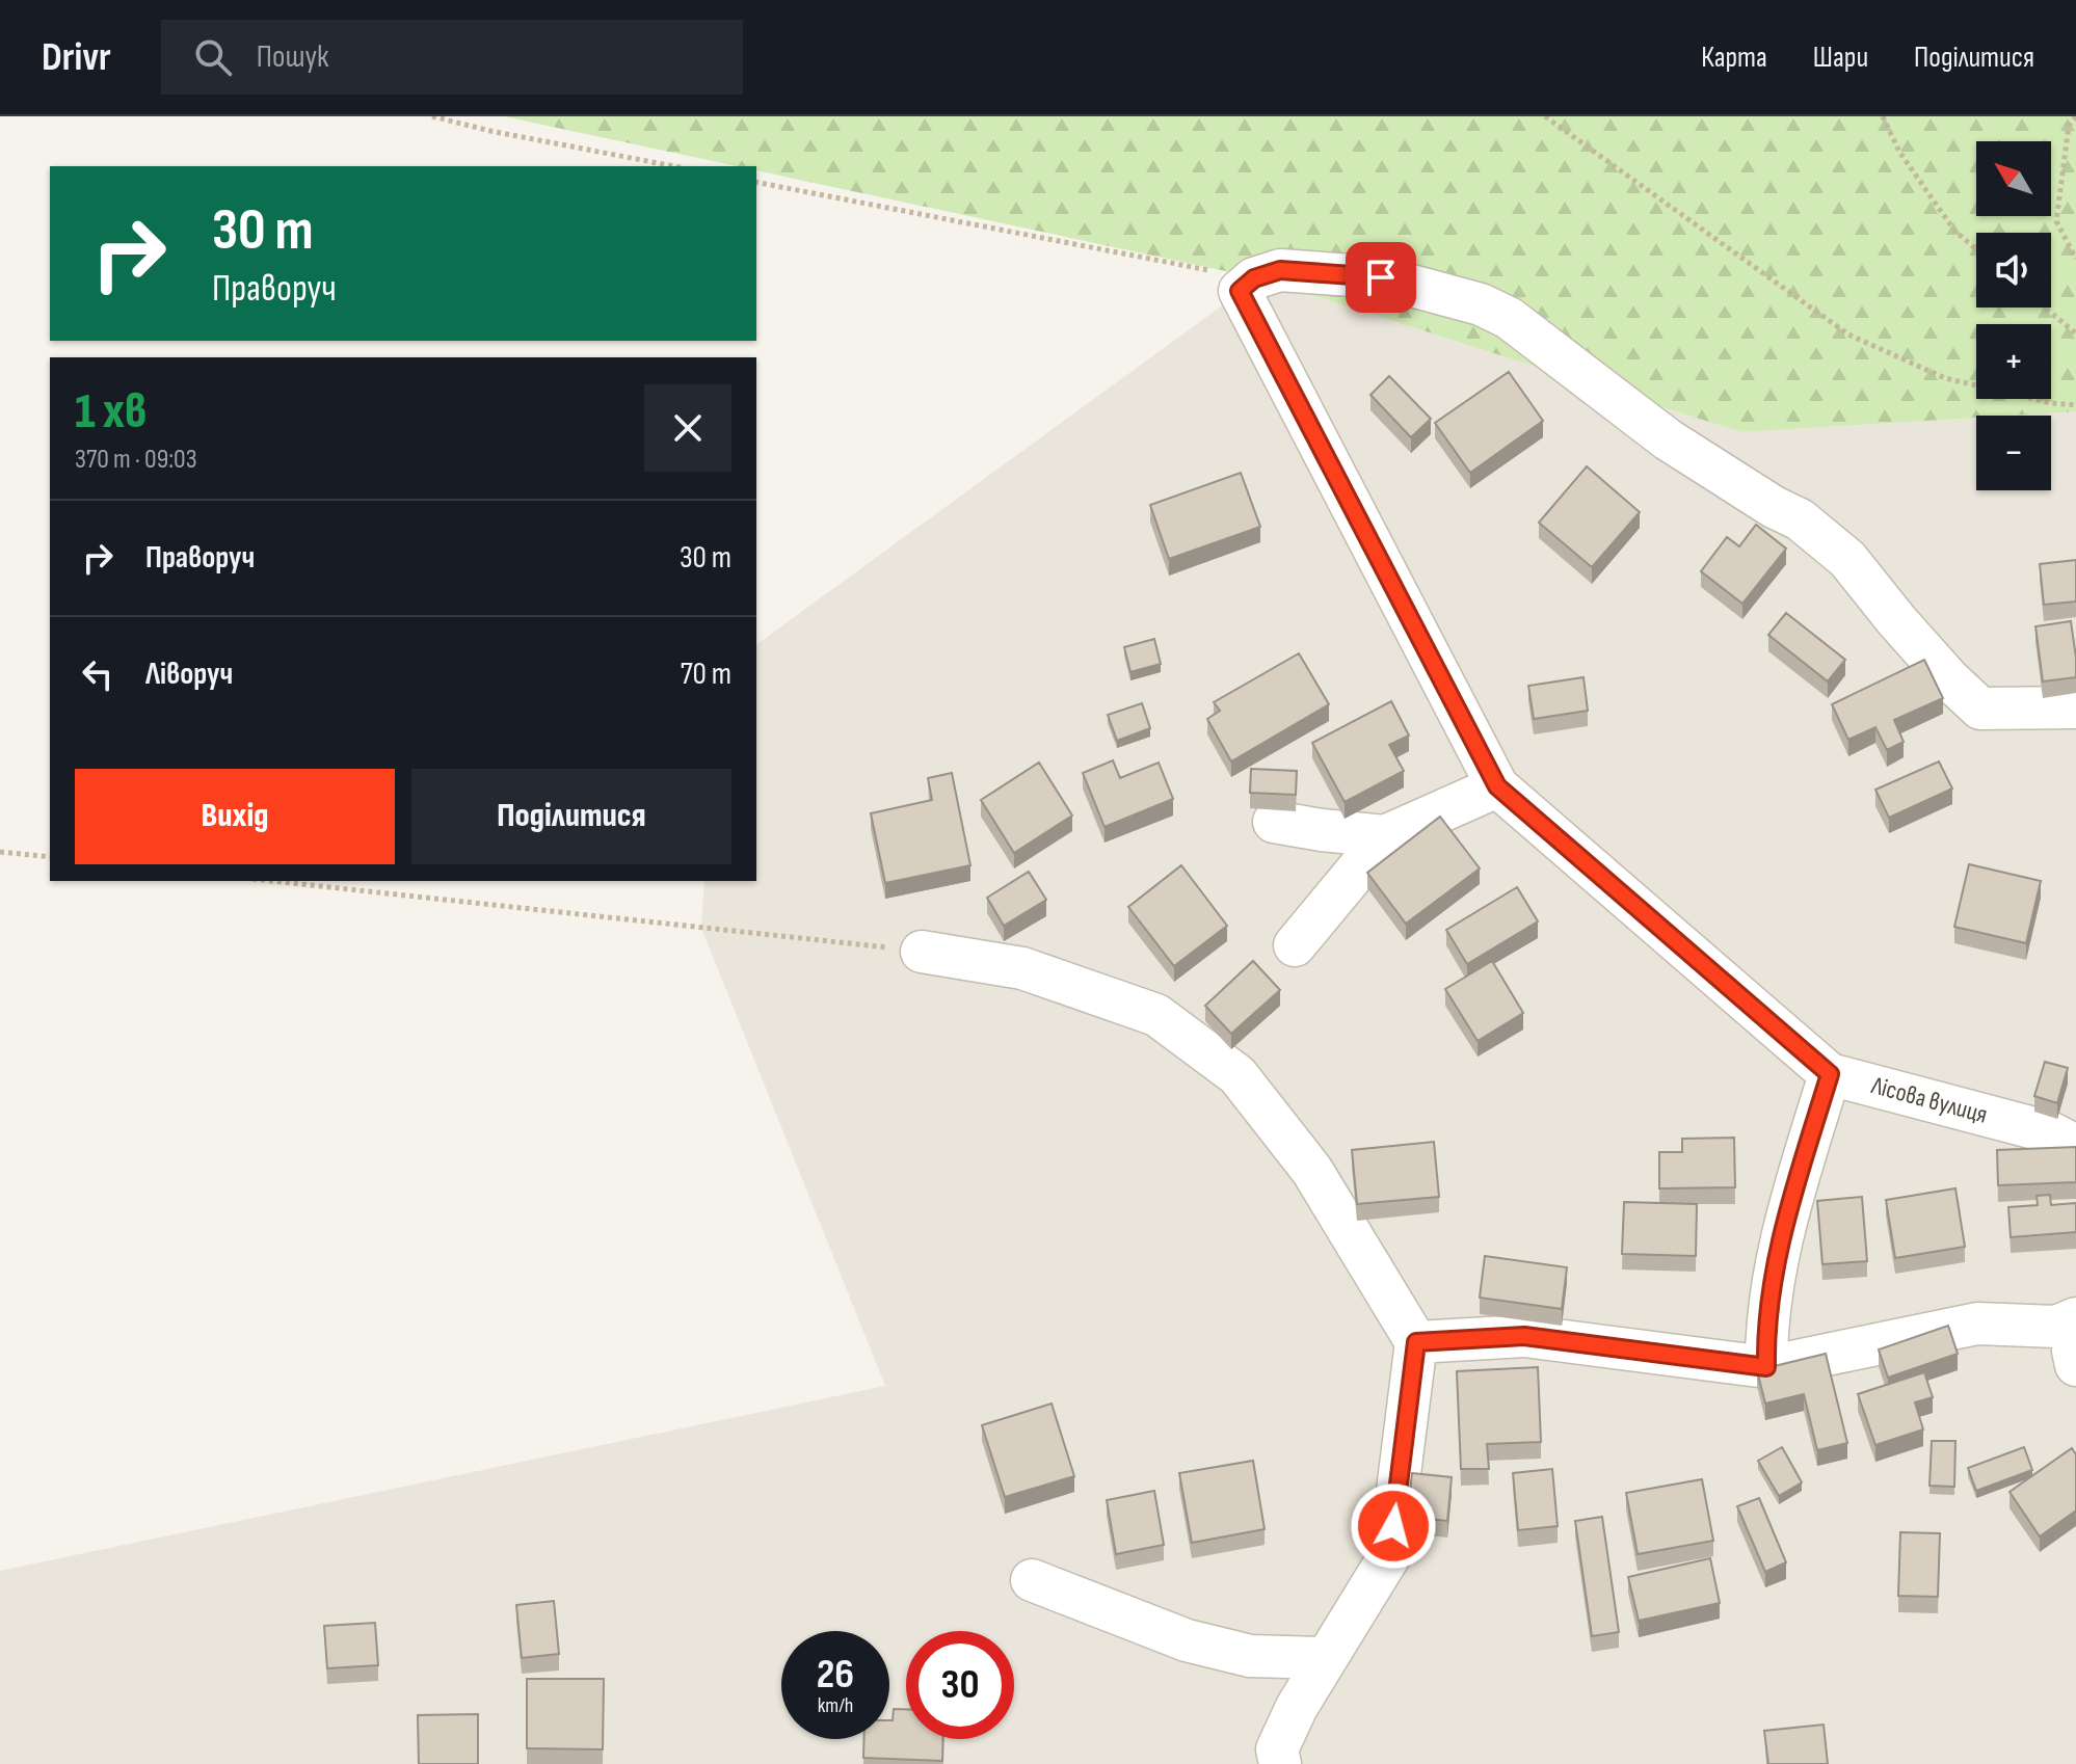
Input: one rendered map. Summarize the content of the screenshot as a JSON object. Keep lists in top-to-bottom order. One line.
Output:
{"streets":{"street":["Лісова вулиця"]},"north":"top left","page":{"header":"Drivr","search":"Пошук","nav":["Карта","Шари","Поділитися"],"map_buttons":["+","−"],"turn":["30 m","Праворуч"],"heading":["1 хв","370 m · 09:03"],"list":[{"name":"Праворуч","value":"30 m"},{"name":"Ліворуч","value":"70 m"}],"buttons":["Вихід","Поділитися"],"speed":"26 km/h","limit":"30"}}
